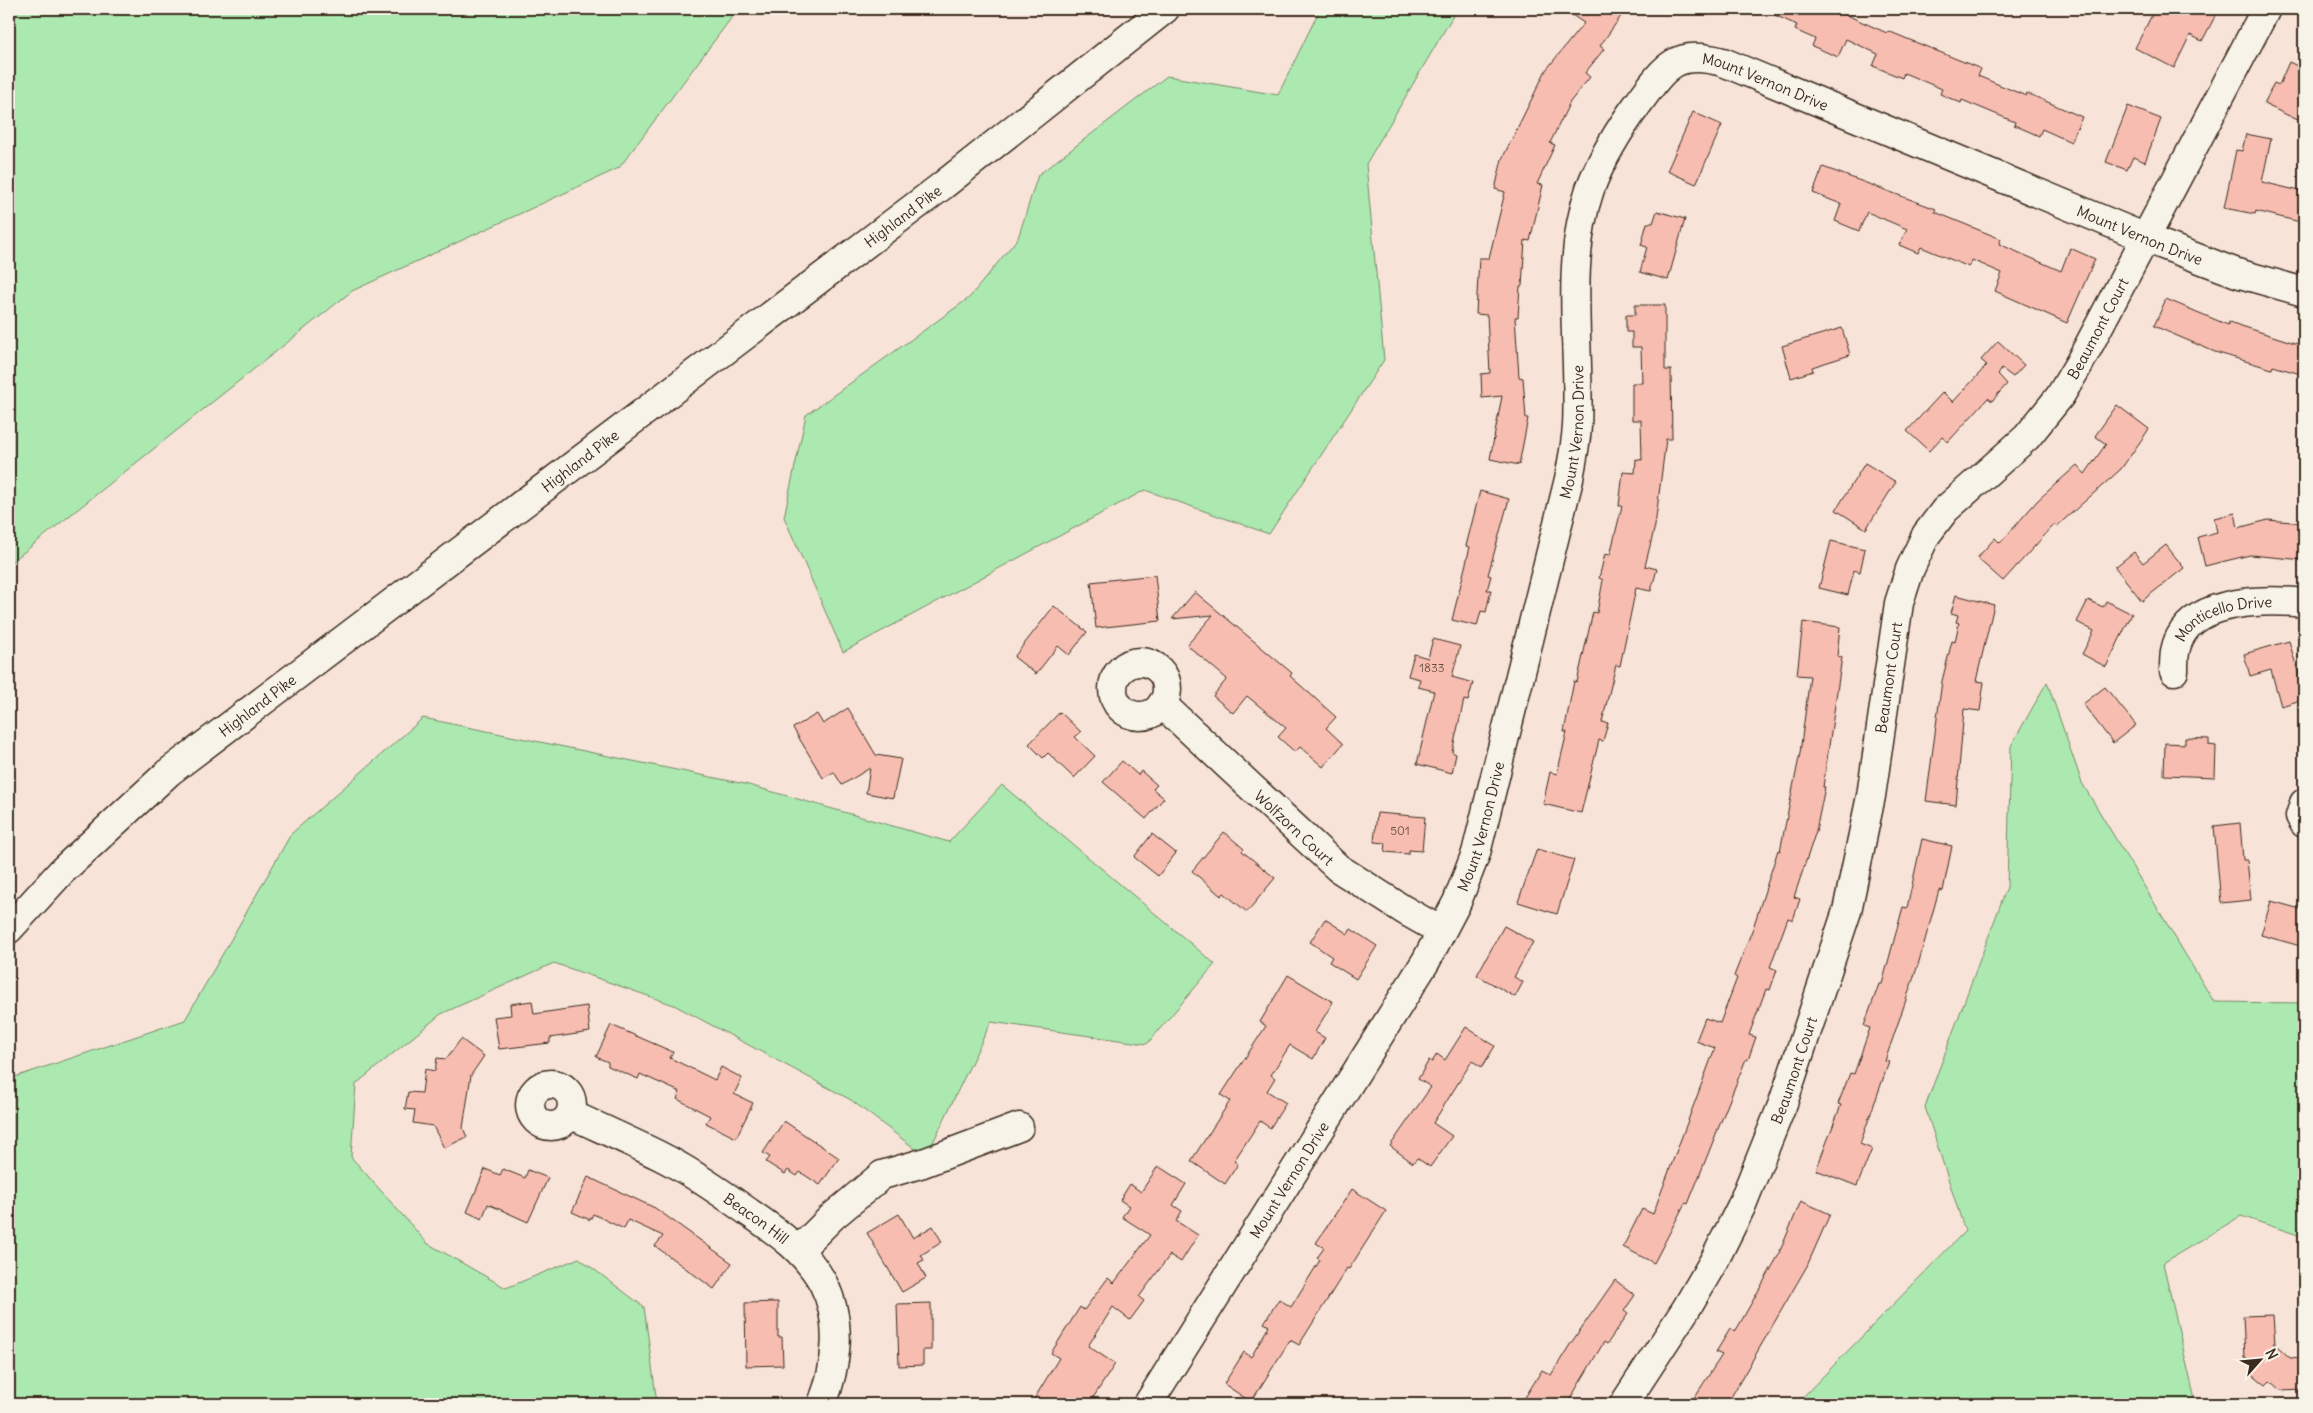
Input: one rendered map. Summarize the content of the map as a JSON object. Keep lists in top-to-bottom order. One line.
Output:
{"streets":{"street":["Mount Vernon Drive","Highland Pike","Beaumont Court","Monticello Drive","Wolfzorn Court","Beacon Hill"]},"crossings":[["Mount Vernon Drive","Beaumont Court"],["Mount Vernon Drive","Wolfzorn Court"]],"house_numbers":["1833","501"],"north":"top right"}
